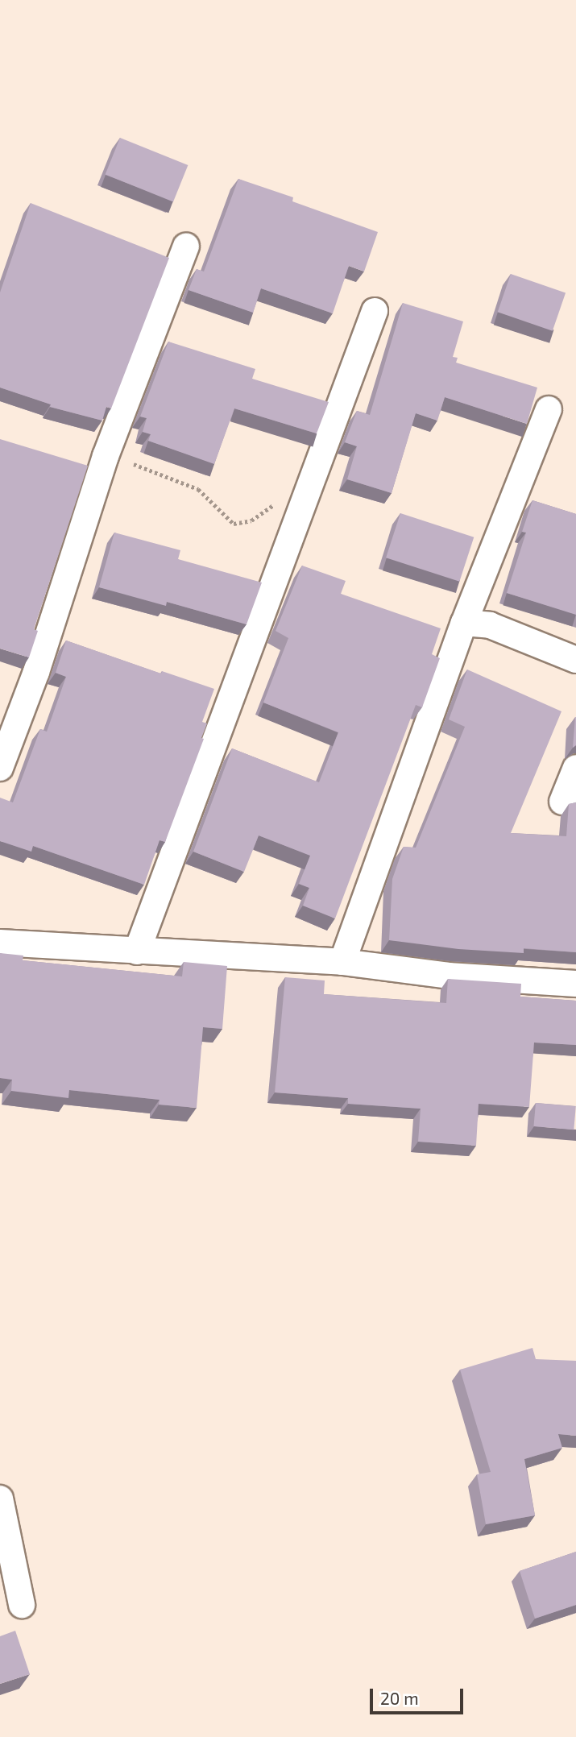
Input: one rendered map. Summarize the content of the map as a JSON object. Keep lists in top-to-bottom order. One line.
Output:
{"scale_bar":"20 m"}
